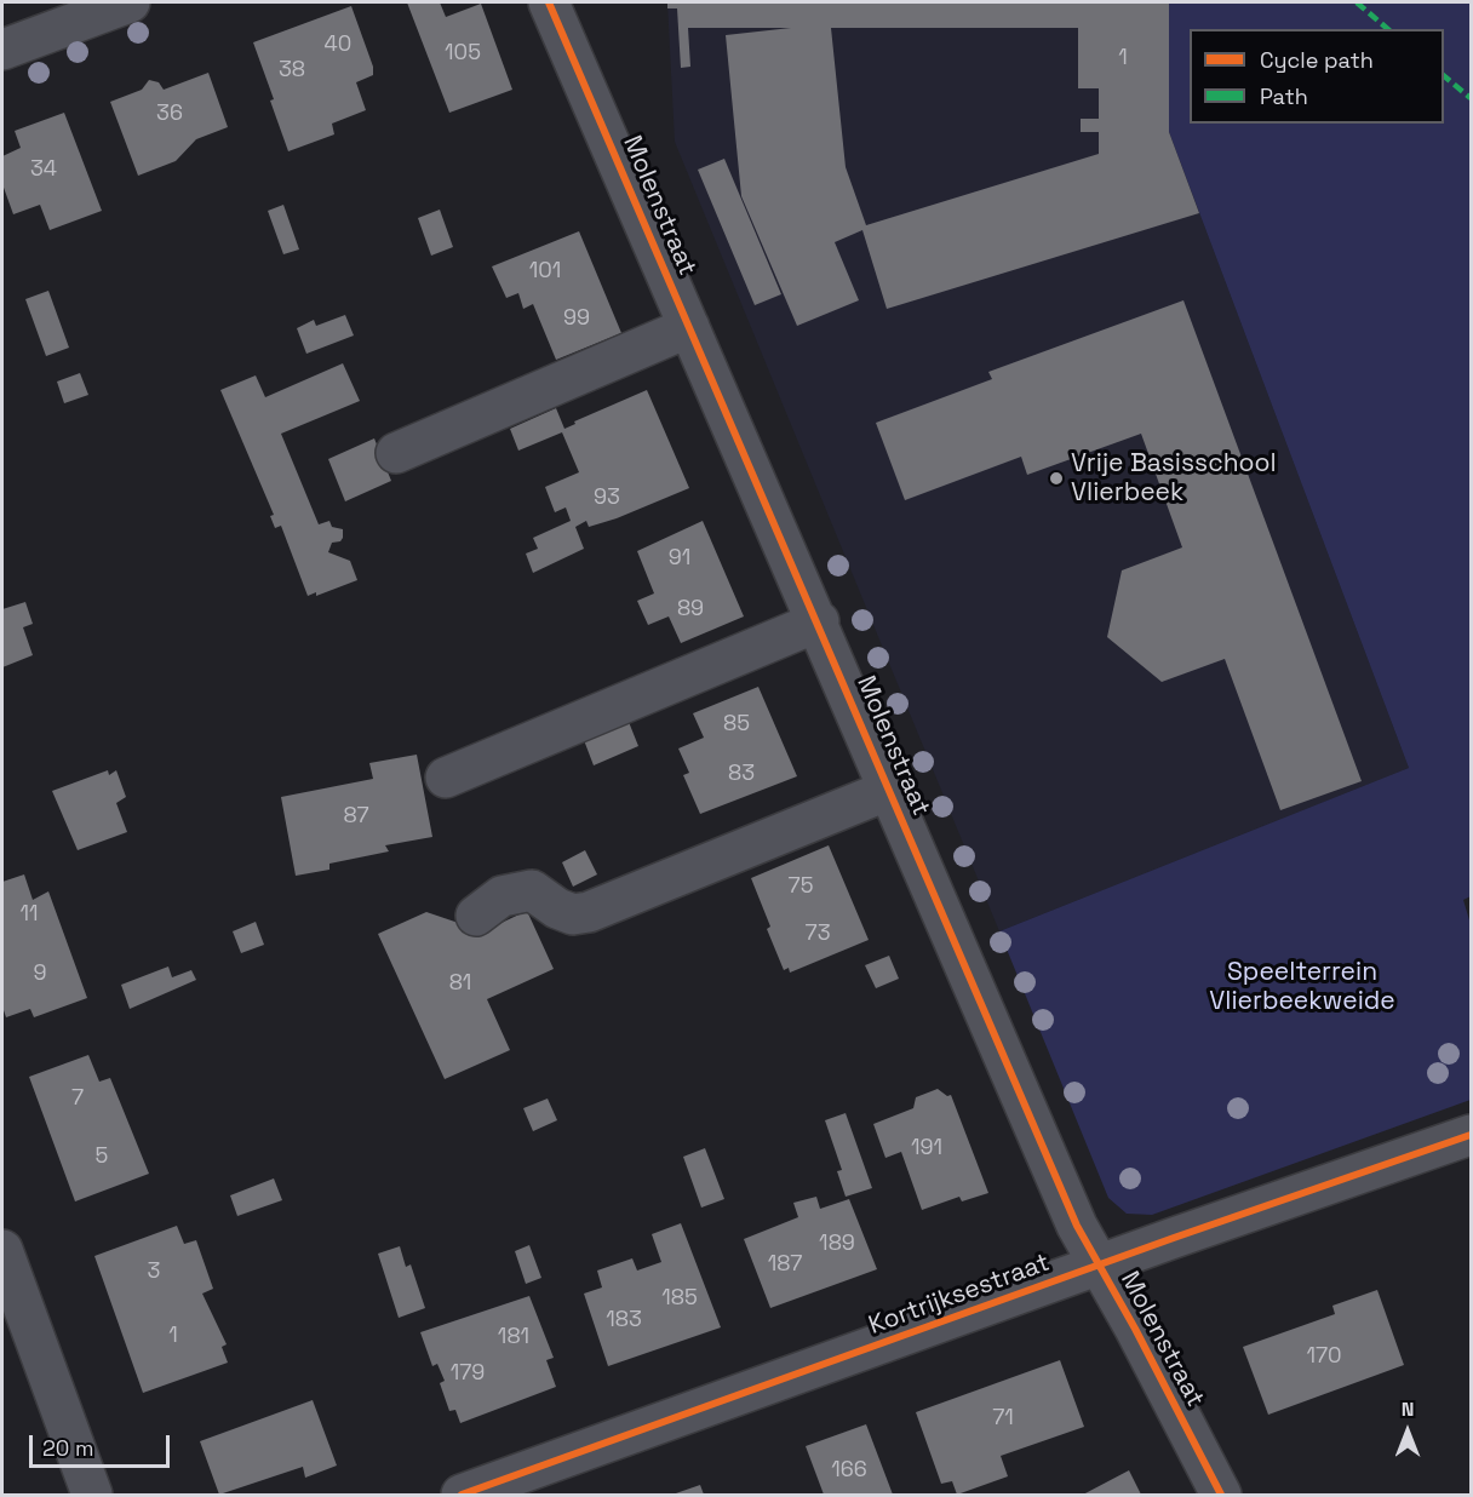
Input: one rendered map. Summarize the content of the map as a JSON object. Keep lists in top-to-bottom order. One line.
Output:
{"streets":{"street":["Molenstraat","Kortrijksestraat"]},"crossings":[["Molenstraat","Kortrijksestraat"]],"parks":["Speelterrein Vlierbeekweide"],"places":["Vrije Basisschool Vlierbeek"],"house_numbers":["40","105","1","38","36","34","101","99","93","91","89","85","83","87","75","11","73","9","81","7","191","5","189","187","3","185","183","1","181","170","179","71","166"],"legend":["Cycle path","Path"],"scale_bar":"20 m","north":"top"}
